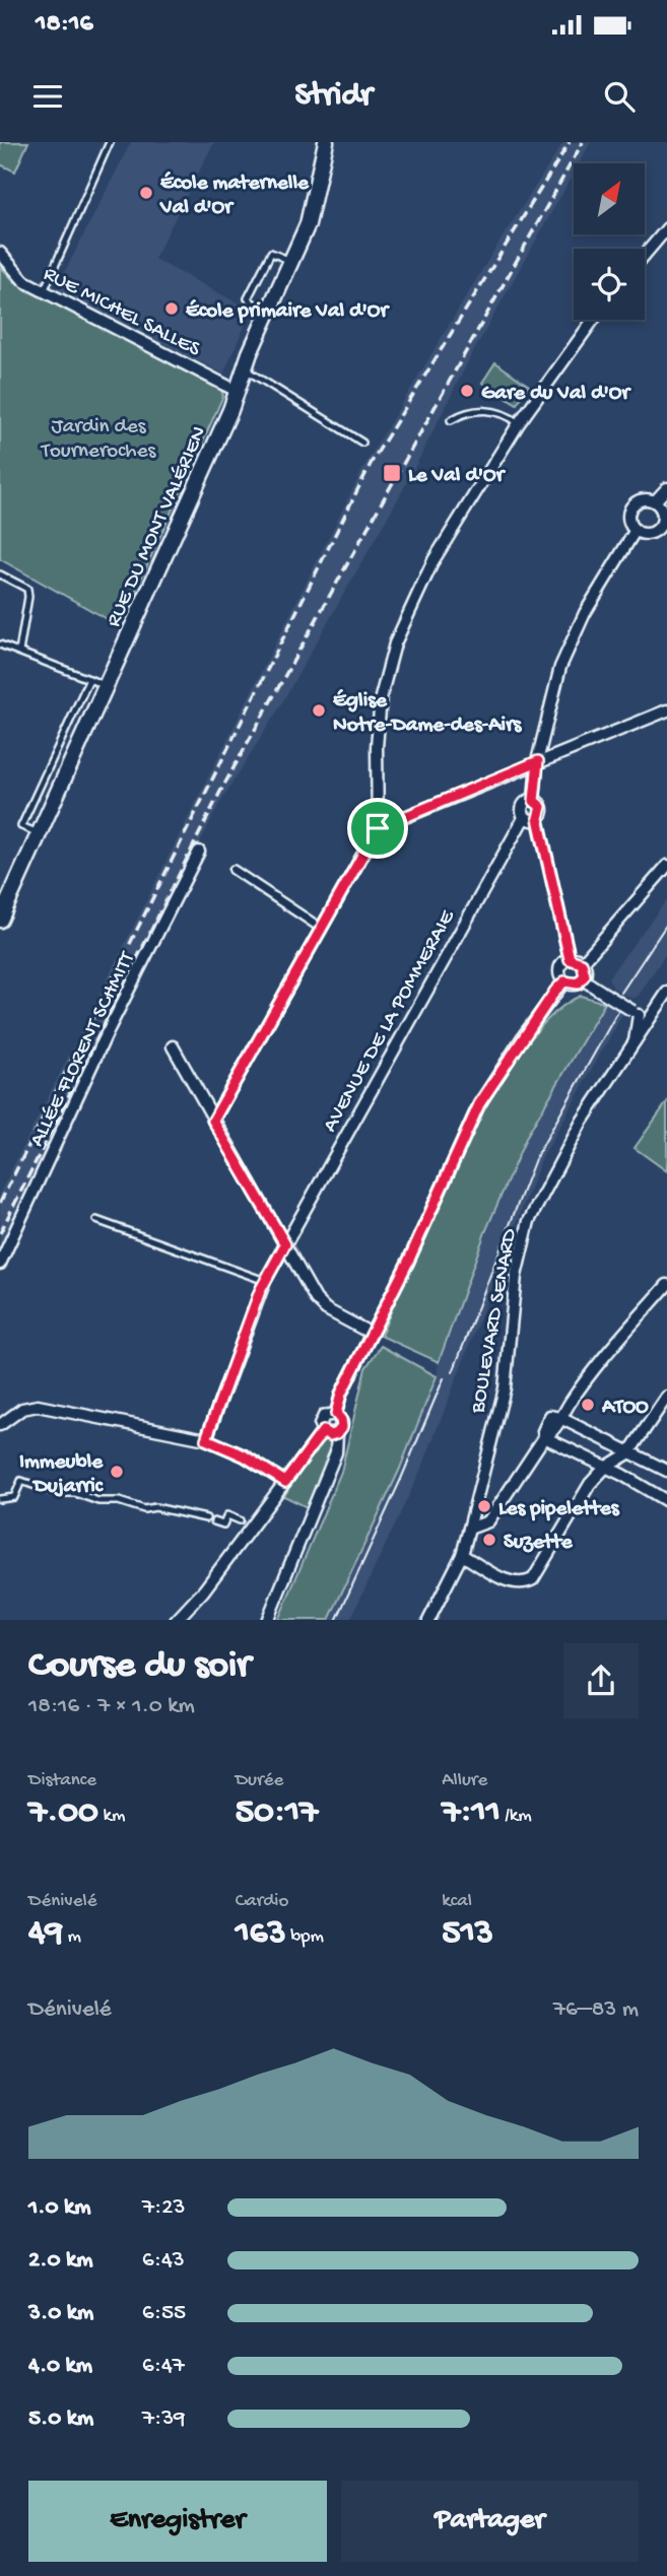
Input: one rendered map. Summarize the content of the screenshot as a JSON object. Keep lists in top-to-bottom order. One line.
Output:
{"streets":{"main road":["RUE DU MONT VALÉRIEN"],"street":["RUE MICHEL SALLES","AVENUE DE LA POMMERAIE","ALLÉE FLORENT SCHMITT","BOULEVARD SENARD"]},"crossings":[["RUE MICHEL SALLES","RUE DU MONT VALÉRIEN"]],"parks":["Jardin des Tourneroches"],"places":{"other":["École maternelle Val d'Or","École primaire Val d'Or","Gare du Val d'Or","Église Notre-Dame-des-Airs","ATOO","Immeuble Dujarric","Les pipelettes","Suzette"],"transit":["Le Val d'Or"]},"north":"top right","page":{"status":"18:16","header":"Stridr","heading":["Course du soir","18:16 · 7 × 1.0 km"],"stats":[["Distance","7.00 km"],["Durée","50:17"],["Allure","7:11 /km"],["Dénivelé","49 m"],["Cardio","163 bpm"],["kcal","513"]],"chart":["Dénivelé","76–83 m"],"list":[{"name":"1.0 km","note":"7:23"},{"name":"2.0 km","note":"6:43"},{"name":"3.0 km","note":"6:55"},{"name":"4.0 km","note":"6:47"},{"name":"5.0 km","note":"7:39"}],"buttons":["Enregistrer","Partager"]}}
